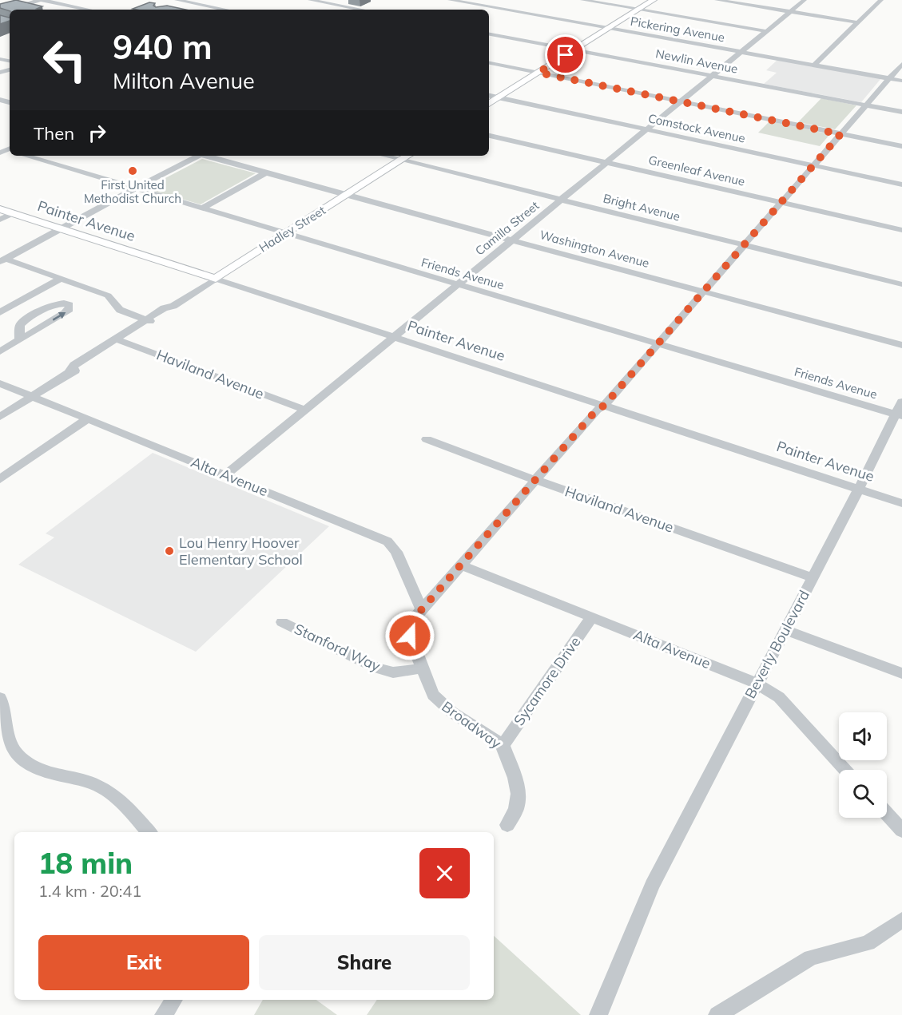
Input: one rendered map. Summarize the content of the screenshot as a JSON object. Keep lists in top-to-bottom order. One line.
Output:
{"streets":{"main road":["Painter Avenue","Hadley Street"],"street":["Pickering Avenue","Newlin Avenue","Comstock Avenue","Greenleaf Avenue","Bright Avenue","Camilla Street","Washington Avenue","Friends Avenue","Haviland Avenue","Alta Avenue","Beverly Boulevard","Stanford Way","Sycamore Drive","Broadway"]},"crossings":[["Pickering Avenue","Camilla Street"],["Pickering Avenue","Broadway"],["Newlin Avenue","Camilla Street"],["Newlin Avenue","Broadway"],["Comstock Avenue","Camilla Street"],["Comstock Avenue","Broadway"],["Greenleaf Avenue","Camilla Street"],["Greenleaf Avenue","Broadway"],["Bright Avenue","Camilla Street"],["Bright Avenue","Hadley Street"],["Bright Avenue","Broadway"],["Painter Avenue","Camilla Street"],["Painter Avenue","Hadley Street"],["Painter Avenue","Beverly Boulevard"],["Painter Avenue","Broadway"],["Camilla Street","Washington Avenue"],["Camilla Street","Friends Avenue"],["Camilla Street","Haviland Avenue"],["Camilla Street","Alta Avenue"],["Hadley Street","Washington Avenue"],["Hadley Street","Friends Avenue"],["Hadley Street","Haviland Avenue"],["Hadley Street","Alta Avenue"],["Washington Avenue","Broadway"],["Friends Avenue","Beverly Boulevard"],["Friends Avenue","Broadway"],["Haviland Avenue","Beverly Boulevard"],["Haviland Avenue","Broadway"],["Alta Avenue","Beverly Boulevard"],["Alta Avenue","Sycamore Drive"],["Alta Avenue","Broadway"],["Stanford Way","Broadway"],["Sycamore Drive","Broadway"]],"places":["First United Methodist Church","Lou Henry Hoover Elementary School"],"page":{"turn":["940 m","Milton Avenue"],"then":"Then","heading":["18 min","1.4 km · 20:41"],"buttons":["Exit","Share"]}}
